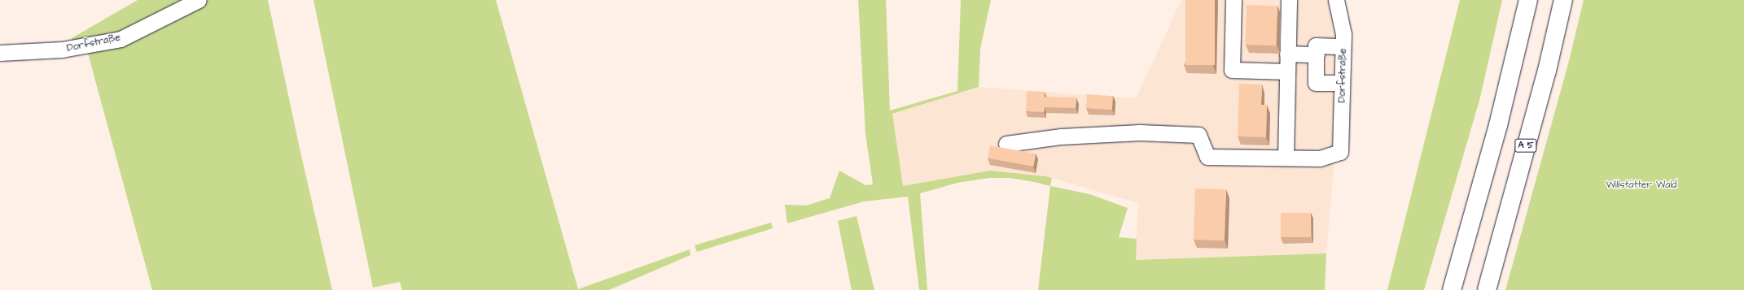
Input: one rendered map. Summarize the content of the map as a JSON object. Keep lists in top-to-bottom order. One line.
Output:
{"streets":{"highway":["A 5"],"street":["Dorfstraße"]},"parks":["Willstätter Wald"]}
